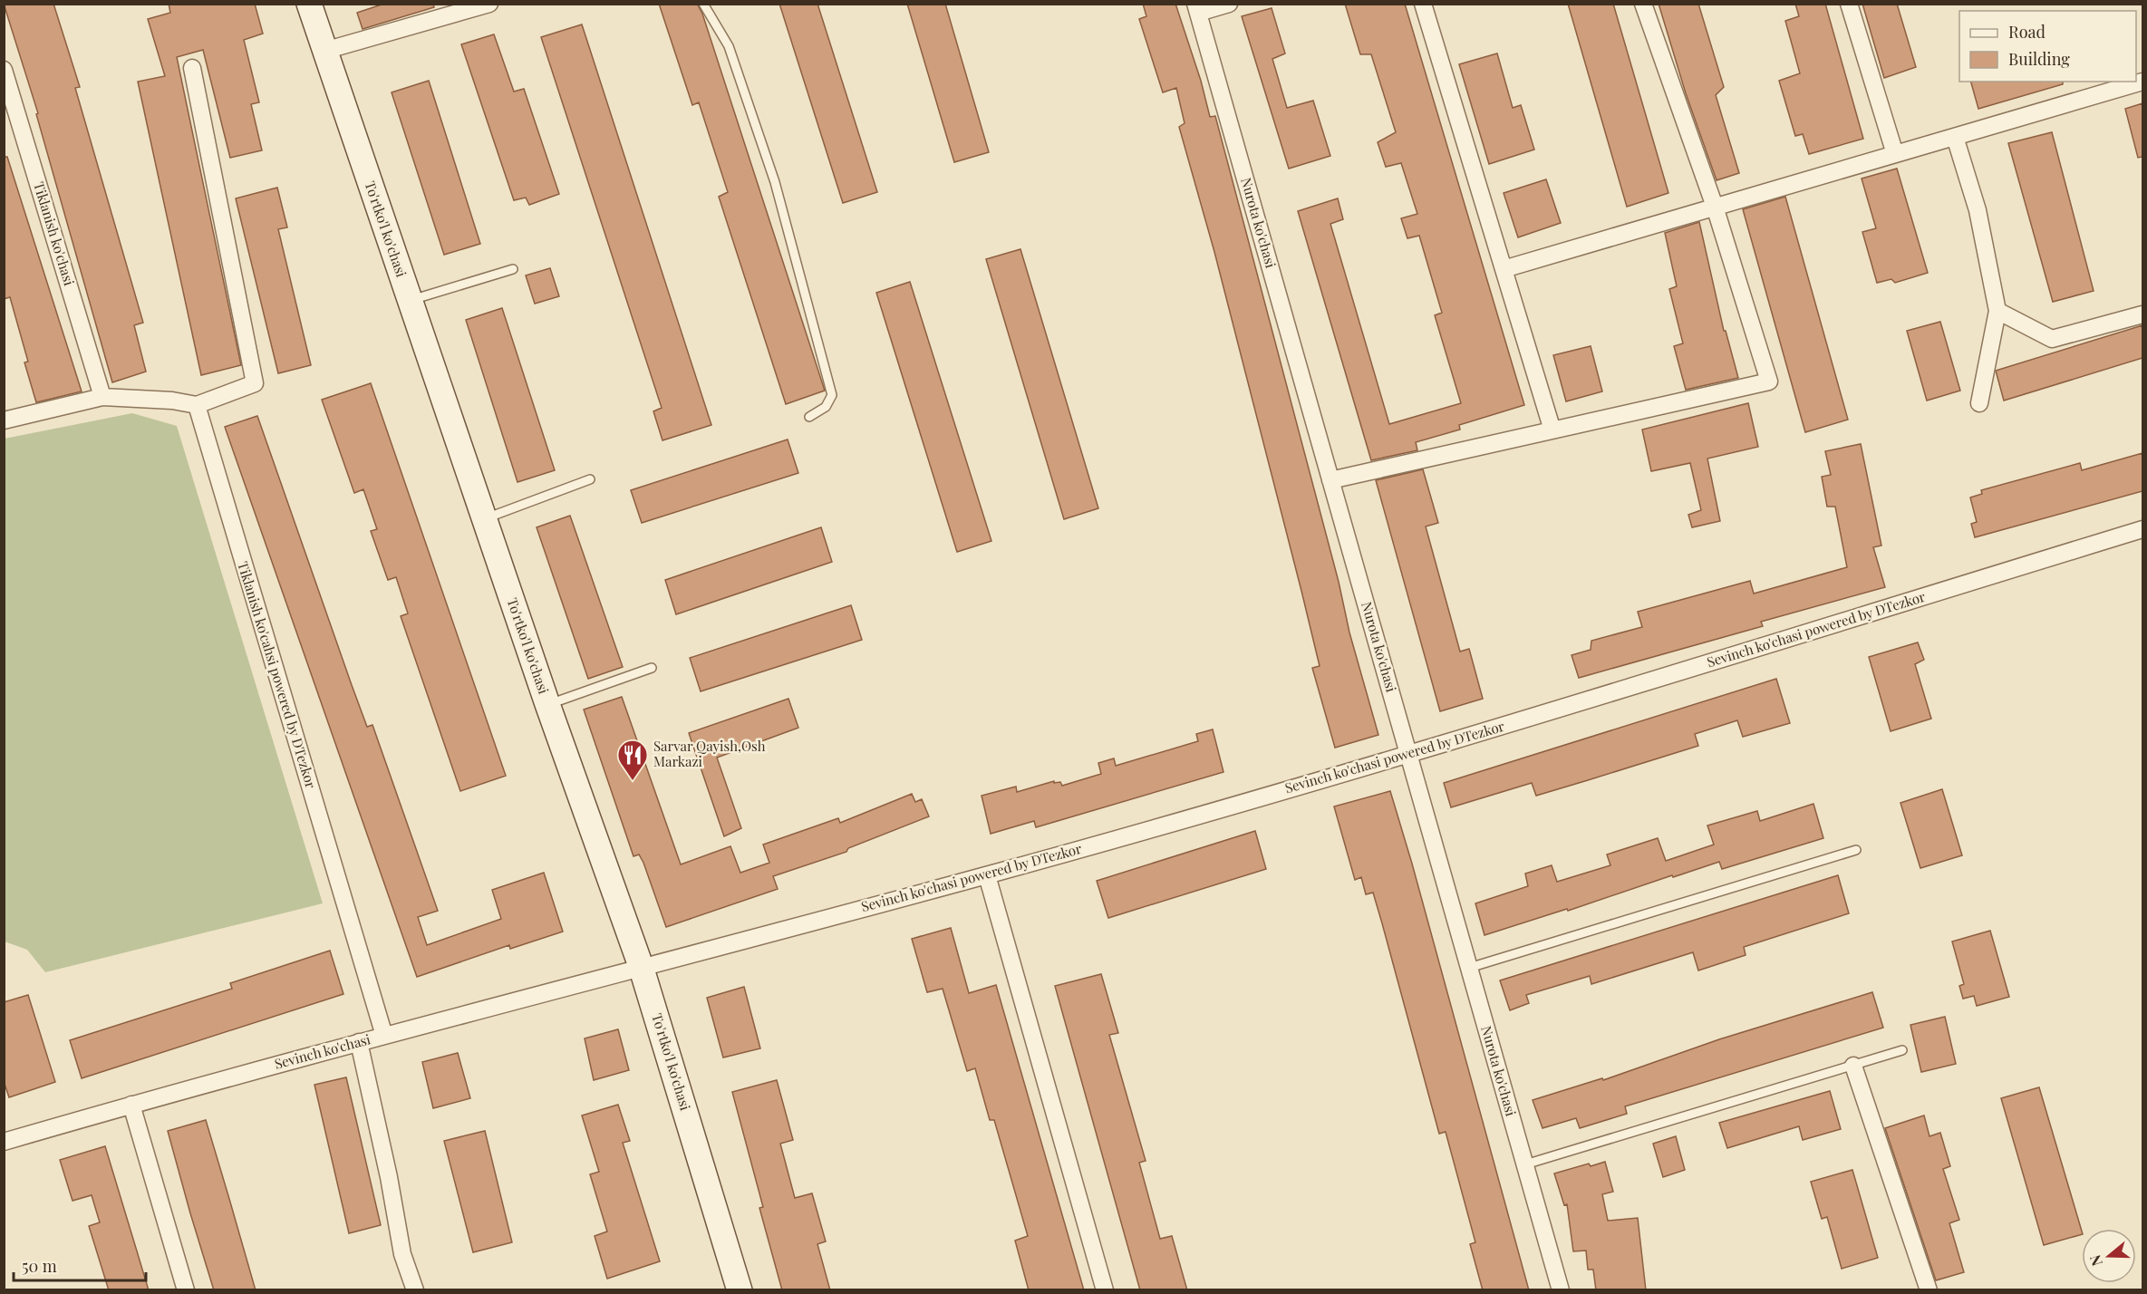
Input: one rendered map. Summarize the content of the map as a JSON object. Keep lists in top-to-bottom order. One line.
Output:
{"streets":{"street":["Nurota ko'chasi","To'rtko'l ko'chasi","Tiklanish ko'chasi","Sevinch ko'chasi powered by DTezkor","Tiklanish ko'cahsi powered by DTezkor","Sevinch ko'chasi"]},"crossings":[["Nurota ko'chasi","Sevinch ko'chasi powered by DTezkor"],["To'rtko'l ko'chasi","Sevinch ko'chasi powered by DTezkor"],["To'rtko'l ko'chasi","Sevinch ko'chasi"],["Sevinch ko'chasi powered by DTezkor","Sevinch ko'chasi"],["Tiklanish ko'cahsi powered by DTezkor","Sevinch ko'chasi"]],"places":{"restaurant":["Sarvar Qayish,Osh Markazi"]},"legend":["Road","Building"],"scale_bar":"50 m","north":"left"}
